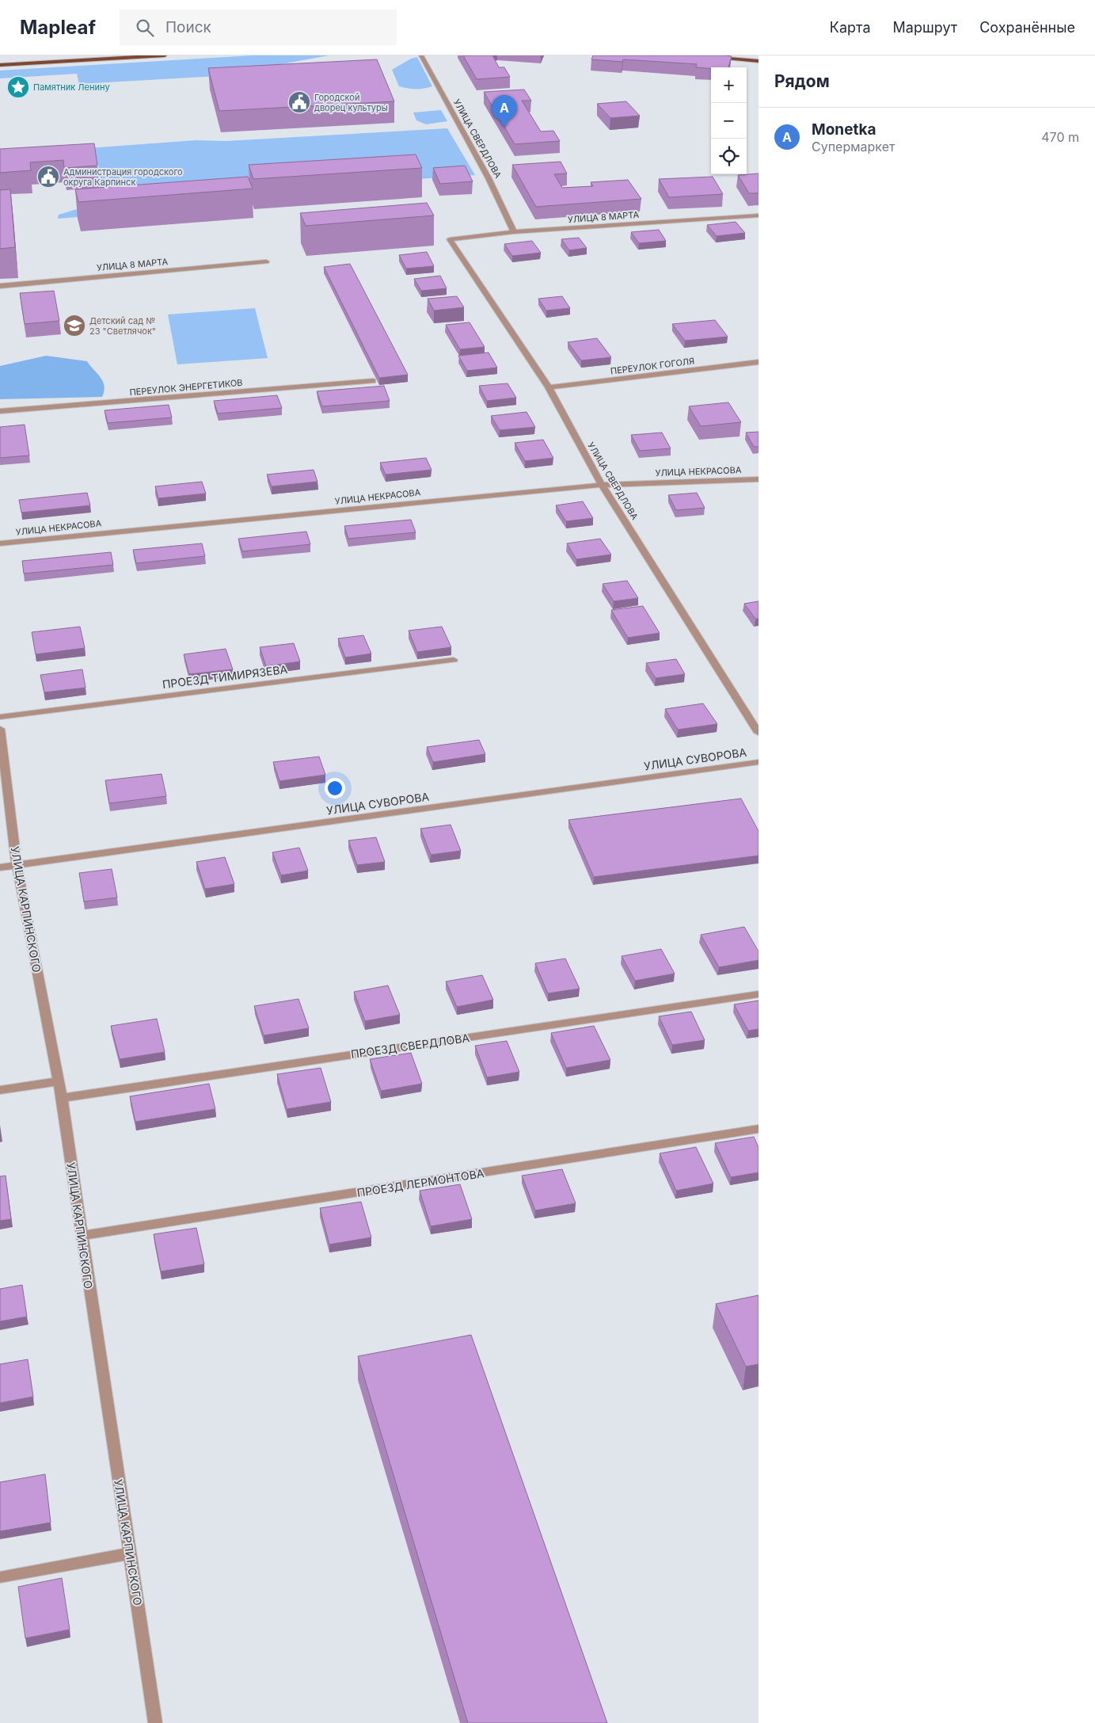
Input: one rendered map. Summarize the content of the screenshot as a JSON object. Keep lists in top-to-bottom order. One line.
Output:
{"streets":{"street":["УЛИЦА СВЕРДЛОВА","УЛИЦА 8 МАРТА","ПЕРЕУЛОК ГОГОЛЯ","ПЕРЕУЛОК ЭНЕРГЕТИКОВ","УЛИЦА НЕКРАСОВА","ПРОЕЗД ТИМИРЯЗЕВА","УЛИЦА СУВОРОВА","УЛИЦА КАРПИНСКОГО","ПРОЕЗД СВЕРДЛОВА","ПРОЕЗД ЛЕРМОНТОВА"]},"crossings":[["УЛИЦА СВЕРДЛОВА","УЛИЦА 8 МАРТА"],["УЛИЦА СВЕРДЛОВА","ПЕРЕУЛОК ГОГОЛЯ"],["УЛИЦА СВЕРДЛОВА","УЛИЦА НЕКРАСОВА"],["УЛИЦА СУВОРОВА","УЛИЦА КАРПИНСКОГО"],["УЛИЦА КАРПИНСКОГО","ПРОЕЗД СВЕРДЛОВА"],["УЛИЦА КАРПИНСКОГО","ПРОЕЗД ЛЕРМОНТОВА"]],"places":{"place":["Памятник Ленину"],"public building":["Городской дворец культуры","Администрация городского округа Карпинск"],"school or university":["Детский сад № 23 \"Светлячок\""]},"page":{"header":"Mapleaf","search":"Поиск","nav":["Карта","Маршрут","Сохранённые"],"heading":"Рядом","map_buttons":["+","−"],"pins":"A","list":[{"mark":"A","name":"Monetka","note":"Супермаркет","value":"470 m"}]}}
